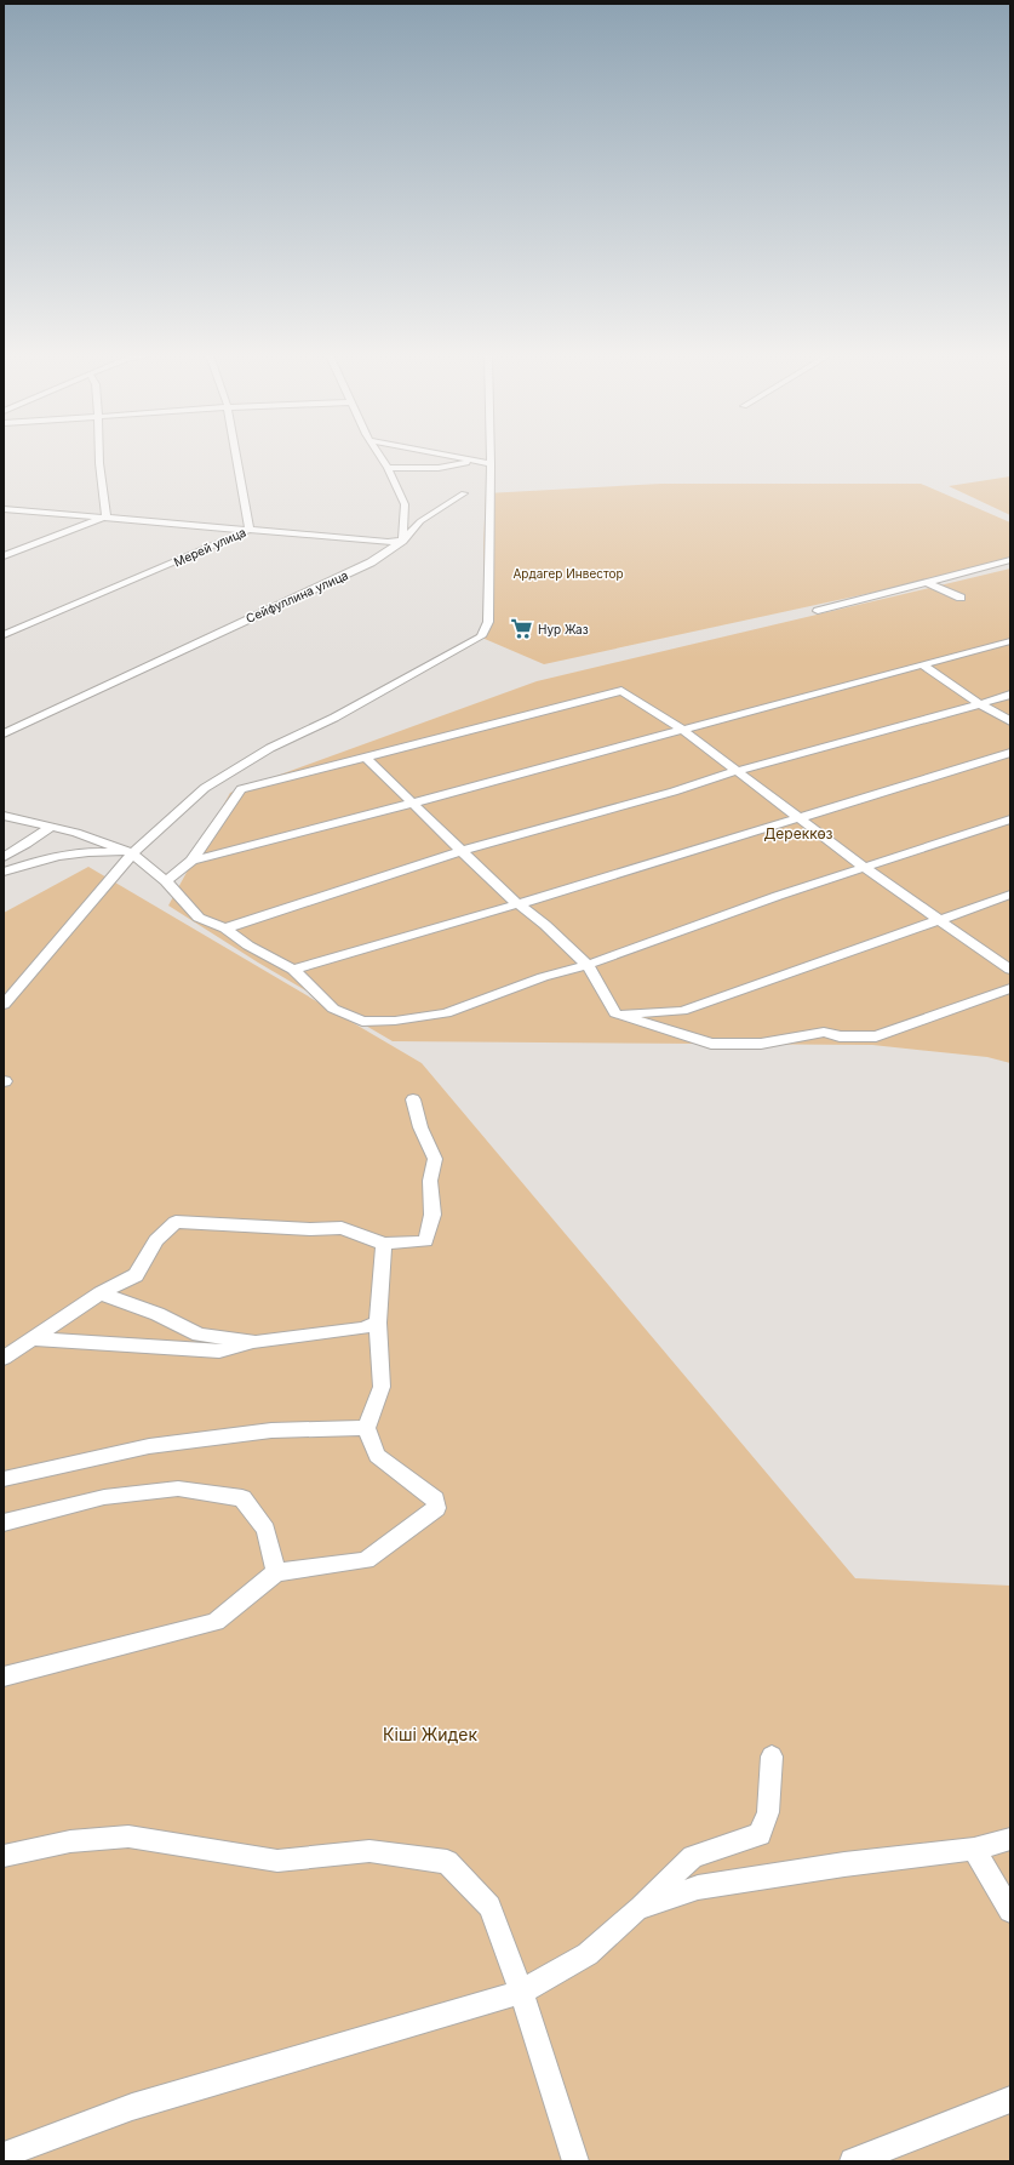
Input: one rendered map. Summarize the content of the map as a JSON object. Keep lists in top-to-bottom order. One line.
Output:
{"streets":{"street":["Мерей улица","Сейфуллина улица"]},"parks":["Ардагер Инвестор","Дереккөз","Кіші Жидек"],"places":{"supermarket":["Нур Жаз"]}}
